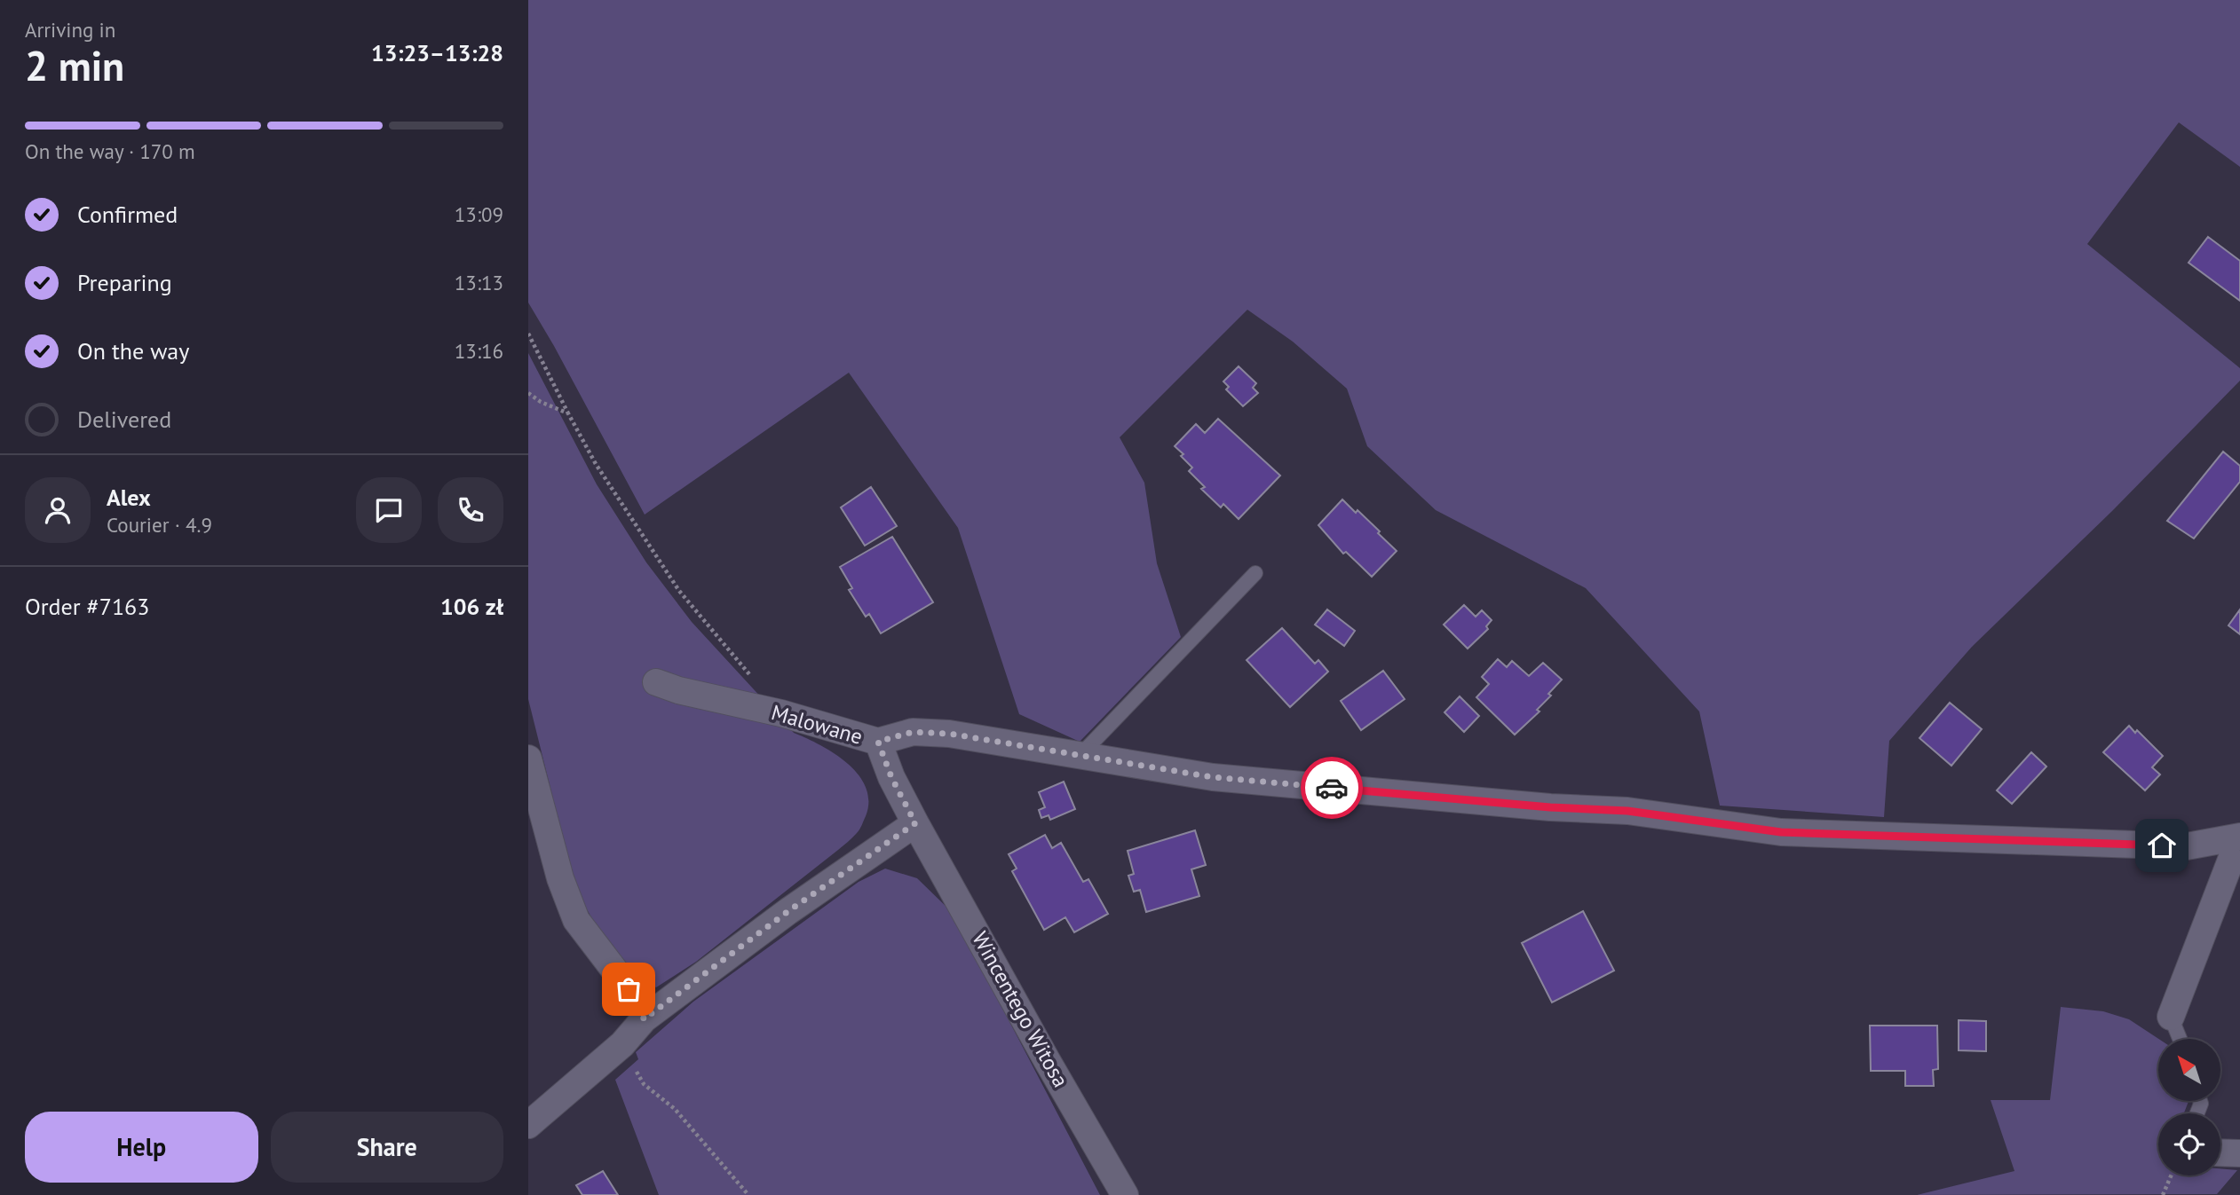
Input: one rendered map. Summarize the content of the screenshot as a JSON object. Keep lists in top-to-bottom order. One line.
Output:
{"streets":{"street":["Malowane","Wincentego Witosa"]},"crossings":[["Malowane","Wincentego Witosa"]],"north":"top left","page":{"heading":["2 min","Arriving in","13:23–13:28"],"panel":["Alex","Courier · 4.9","Order #7163","106 zł"],"bar":"On the way · 170 m","list":[["Confirmed","13:09"],["Preparing","13:13"],["On the way","13:16"],"Delivered"],"buttons":["Help","Share"]}}
